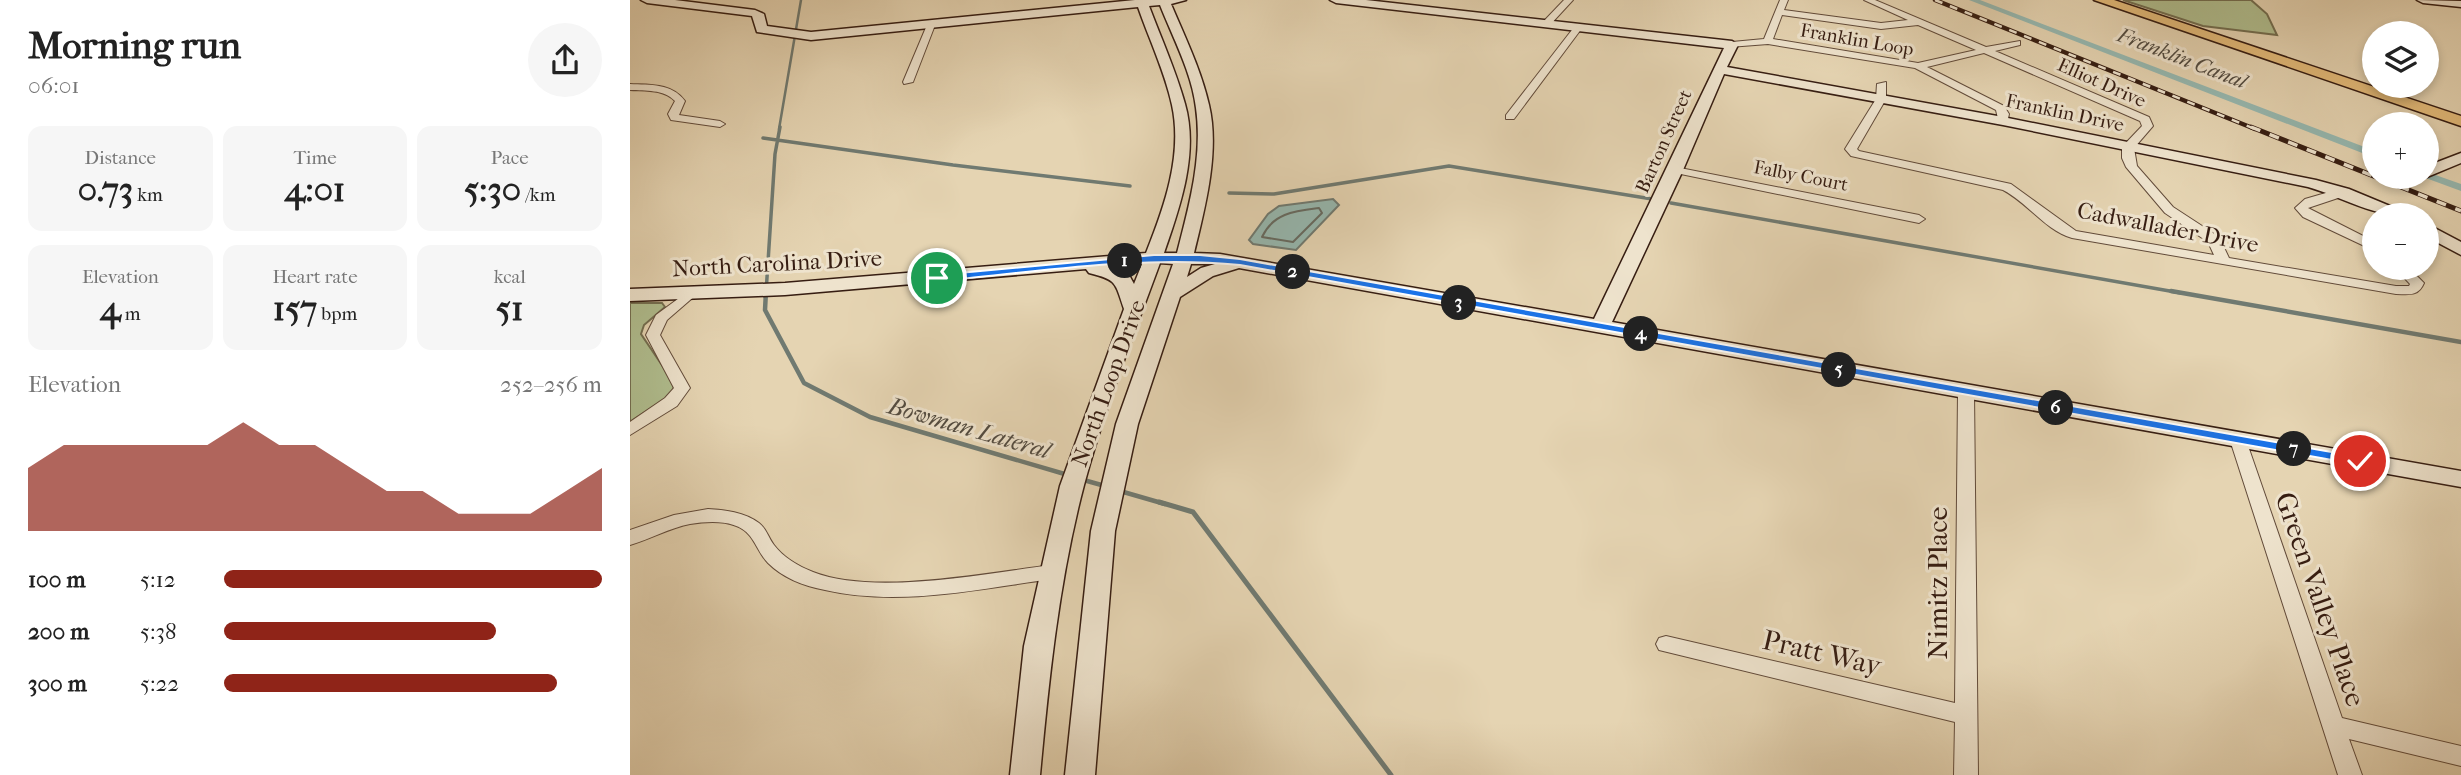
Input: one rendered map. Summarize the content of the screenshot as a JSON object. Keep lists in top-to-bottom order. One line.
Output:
{"streets":{"main road":["Franklin Drive","Barton Street","North Carolina Drive","North Loop Drive"],"street":["Franklin Loop","Elliot Drive","Falby Court","Cadwallader Drive","Nimitz Place","Green Valley Place","Pratt Way"]},"crossings":[["Franklin Loop","Franklin Drive"],["Elliot Drive","Franklin Drive"],["Franklin Drive","Barton Street"],["Franklin Drive","Cadwallader Drive"],["Barton Street","Falby Court"],["Barton Street","North Carolina Drive"],["North Carolina Drive","North Loop Drive"],["North Carolina Drive","Nimitz Place"],["North Carolina Drive","Green Valley Place"],["Nimitz Place","Pratt Way"]],"water":["Franklin Canal","Bowman Lateral"],"page":{"heading":["Morning run","06:01"],"map_buttons":["+","−"],"stats":[["Distance","0.73 km"],["Time","4:01"],["Pace","5:30 /km"],["Elevation","4 m"],["Heart rate","157 bpm"],["kcal","51"]],"pins":["1","2","3","4","5","6","7"],"chart":["Elevation","252–256 m"],"list":[{"name":"100 m","note":"5:12"},{"name":"200 m","note":"5:38"},{"name":"300 m","note":"5:22"}]}}
